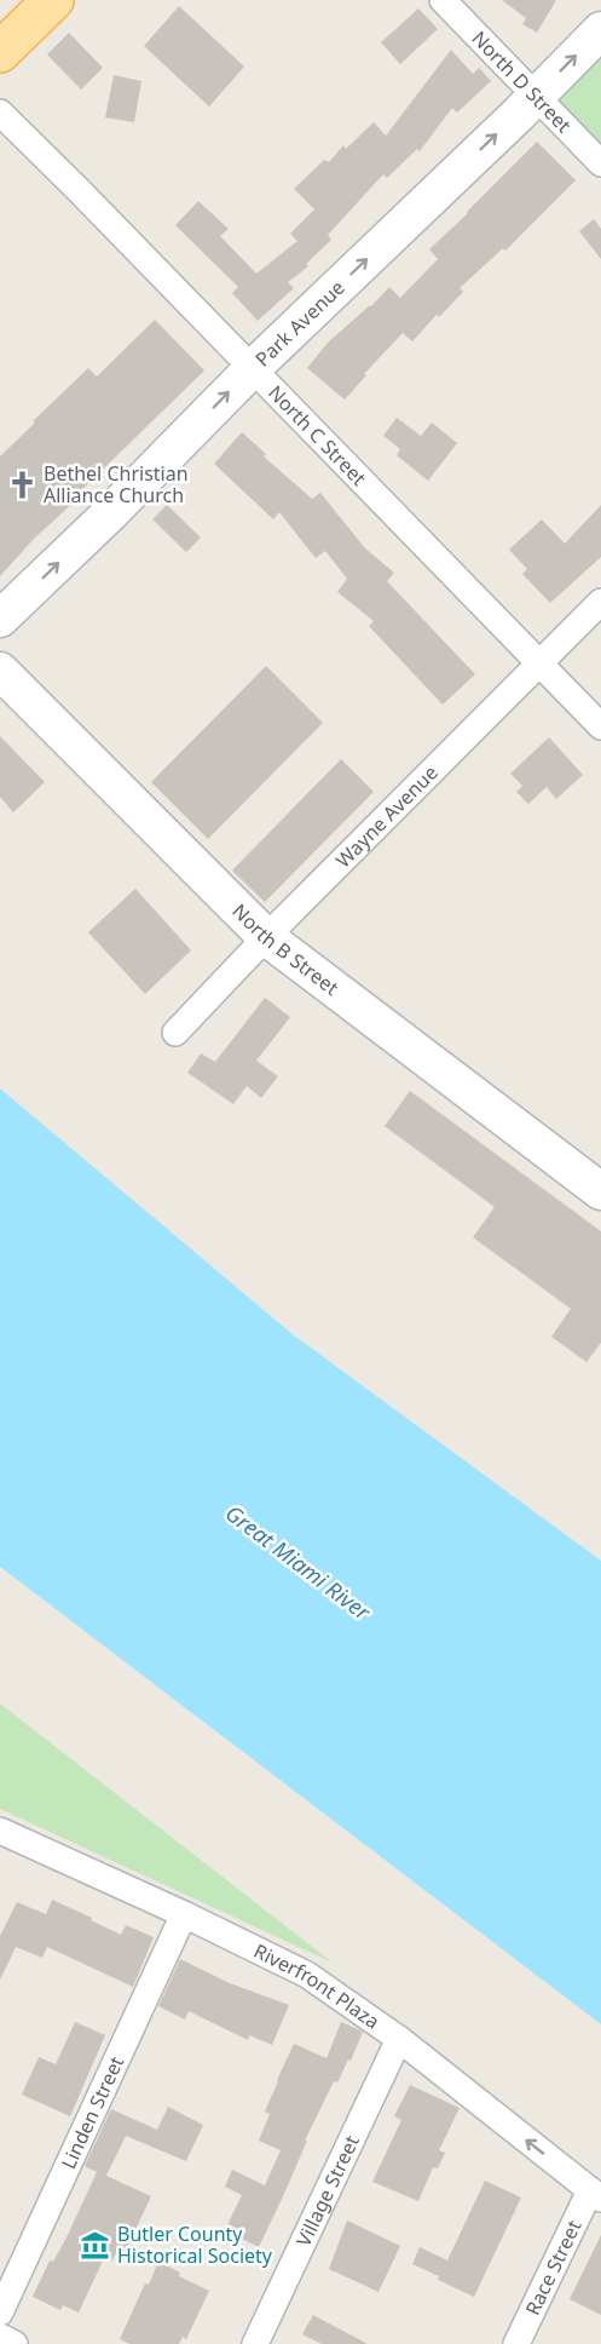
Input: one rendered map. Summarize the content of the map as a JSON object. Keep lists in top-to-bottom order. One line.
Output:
{"streets":{"main road":["Park Avenue","North B Street"],"street":["North D Street","North C Street","Wayne Avenue","Riverfront Plaza","Linden Street","Village Street","Race Street"]},"crossings":[["North D Street","Park Avenue"],["Park Avenue","North C Street"],["North C Street","Wayne Avenue"],["Wayne Avenue","North B Street"],["Riverfront Plaza","Linden Street"],["Riverfront Plaza","Village Street"],["Riverfront Plaza","Race Street"]],"one_way":["Park Avenue","Riverfront Plaza"],"water":["Great Miami River"],"places":{"church":["Bethel Christian Alliance Church"],"museum":["Butler County Historical Society"]}}
